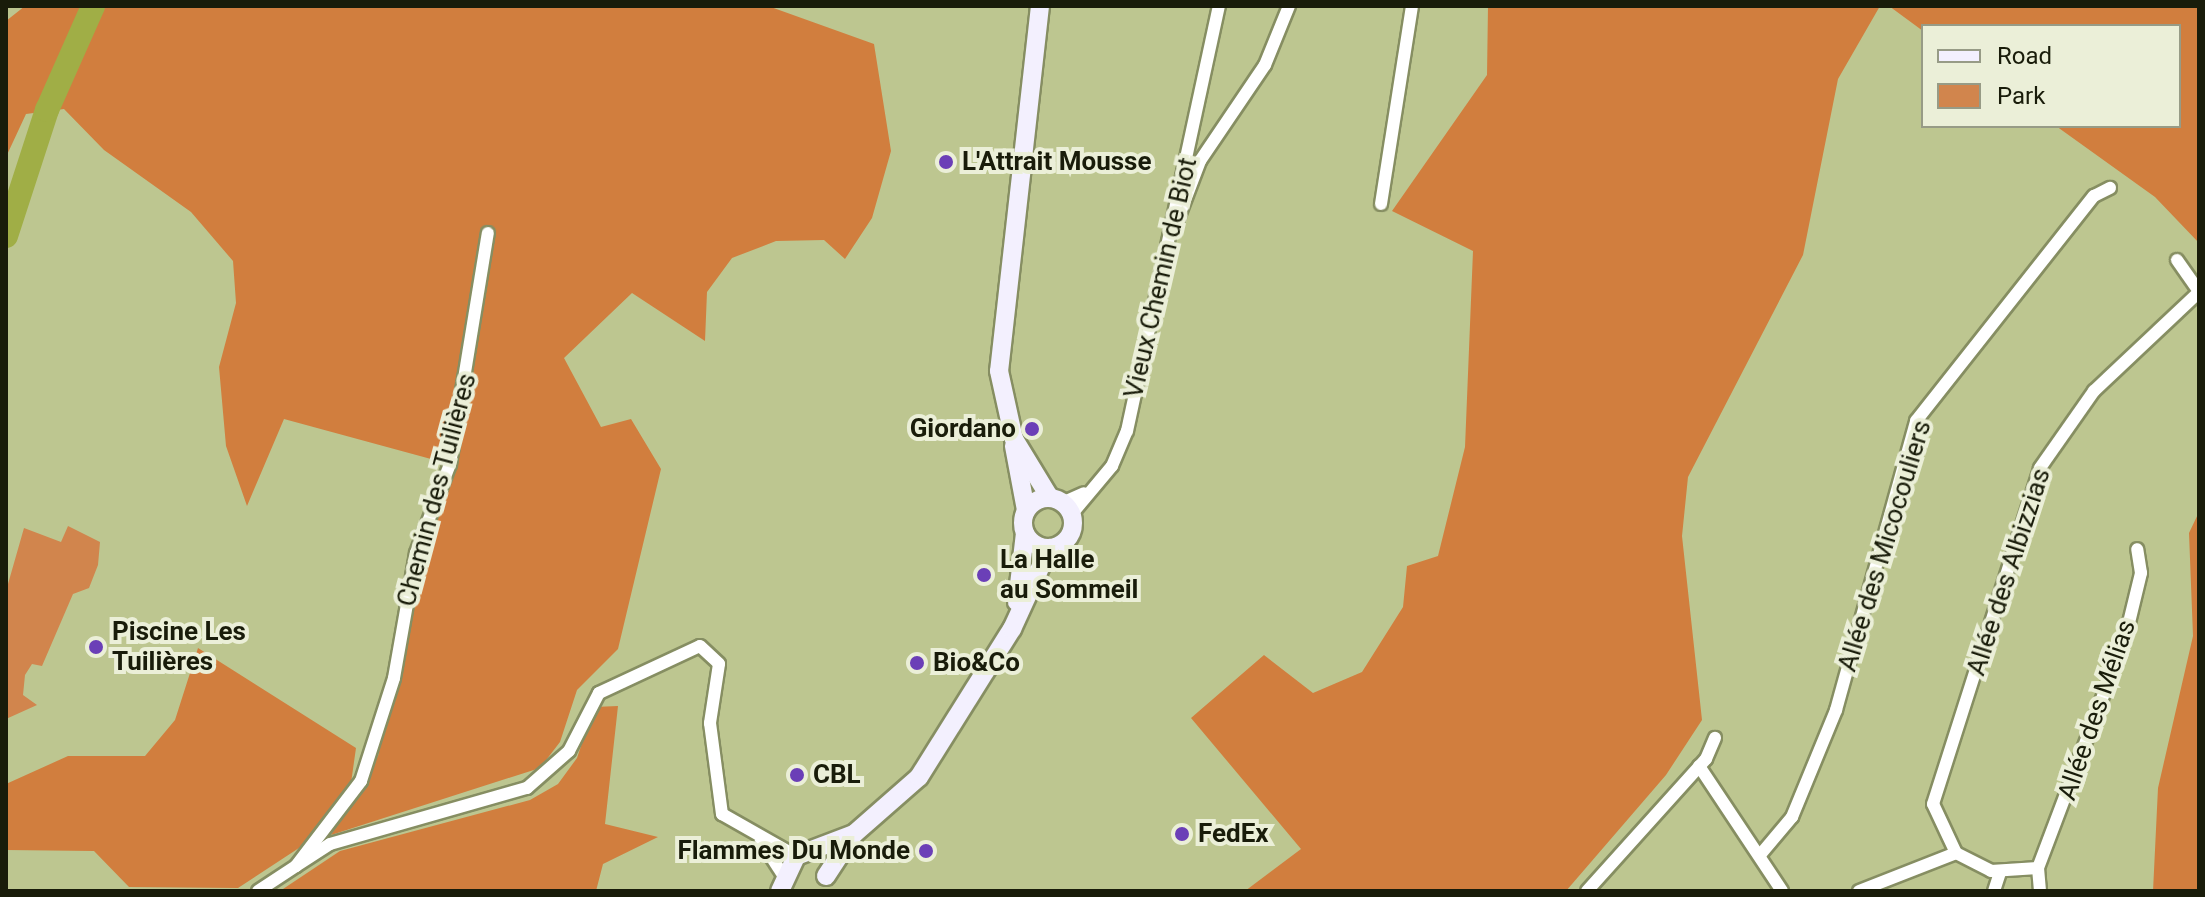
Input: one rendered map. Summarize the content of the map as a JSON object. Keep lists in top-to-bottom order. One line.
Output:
{"streets":{"street":["Vieux Chemin de Biot","Chemin des Tuilières","Allée des Micocouliers","Allée des Albizzias","Allée des Mélias"]},"places":["L'Attrait Mousse","Giordano","La Halle au Sommeil","Piscine Les Tuilières","Bio&Co","CBL","FedEx","Flammes Du Monde"],"legend":["Road","Park"]}
